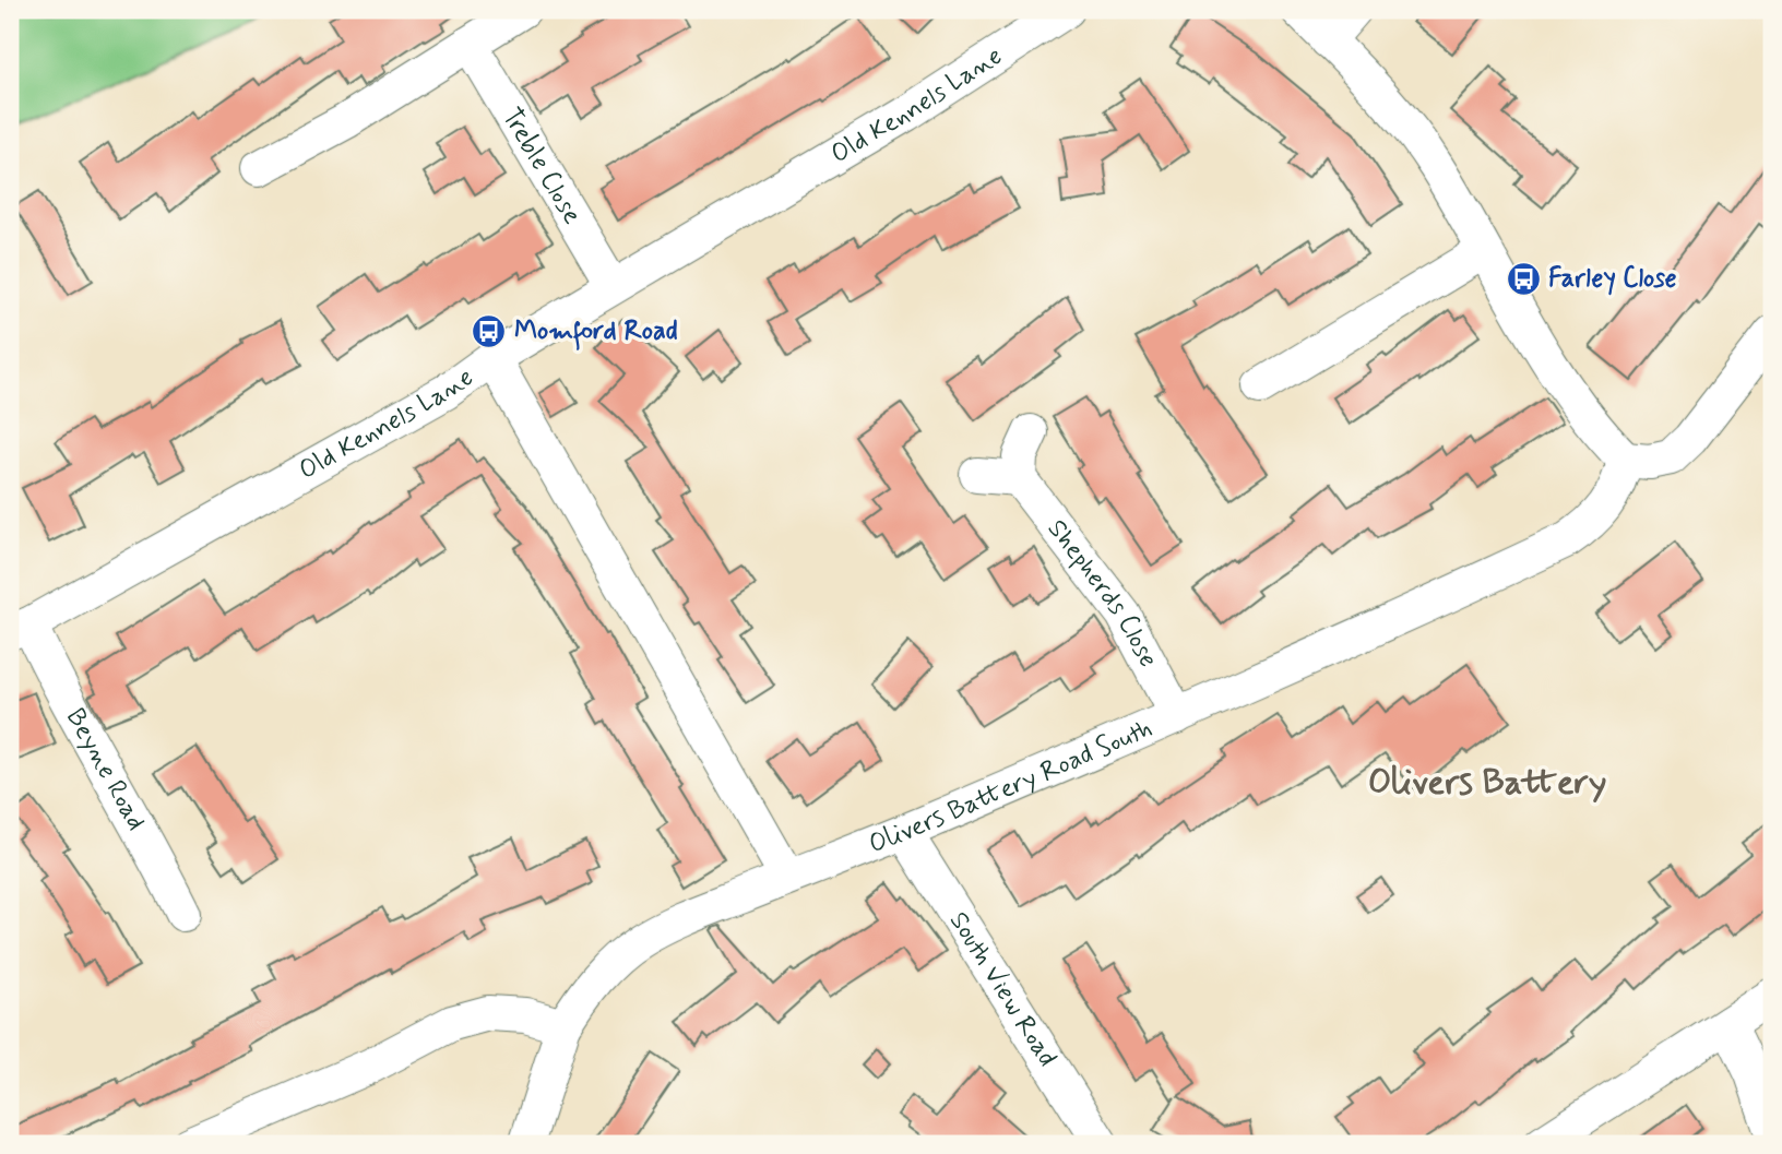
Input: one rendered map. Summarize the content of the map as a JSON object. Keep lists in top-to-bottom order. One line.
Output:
{"streets":{"street":["Old Kennels Lane","Treble Close","Shepherds Close","Beyne Road","Olivers Battery Road South","South View Road"]},"crossings":[["Old Kennels Lane","Treble Close"],["Old Kennels Lane","Beyne Road"],["Shepherds Close","Olivers Battery Road South"],["Olivers Battery Road South","South View Road"]],"districts":["Olivers Battery"],"places":{"bus stop":["Farley Close","Momford Road"]}}
